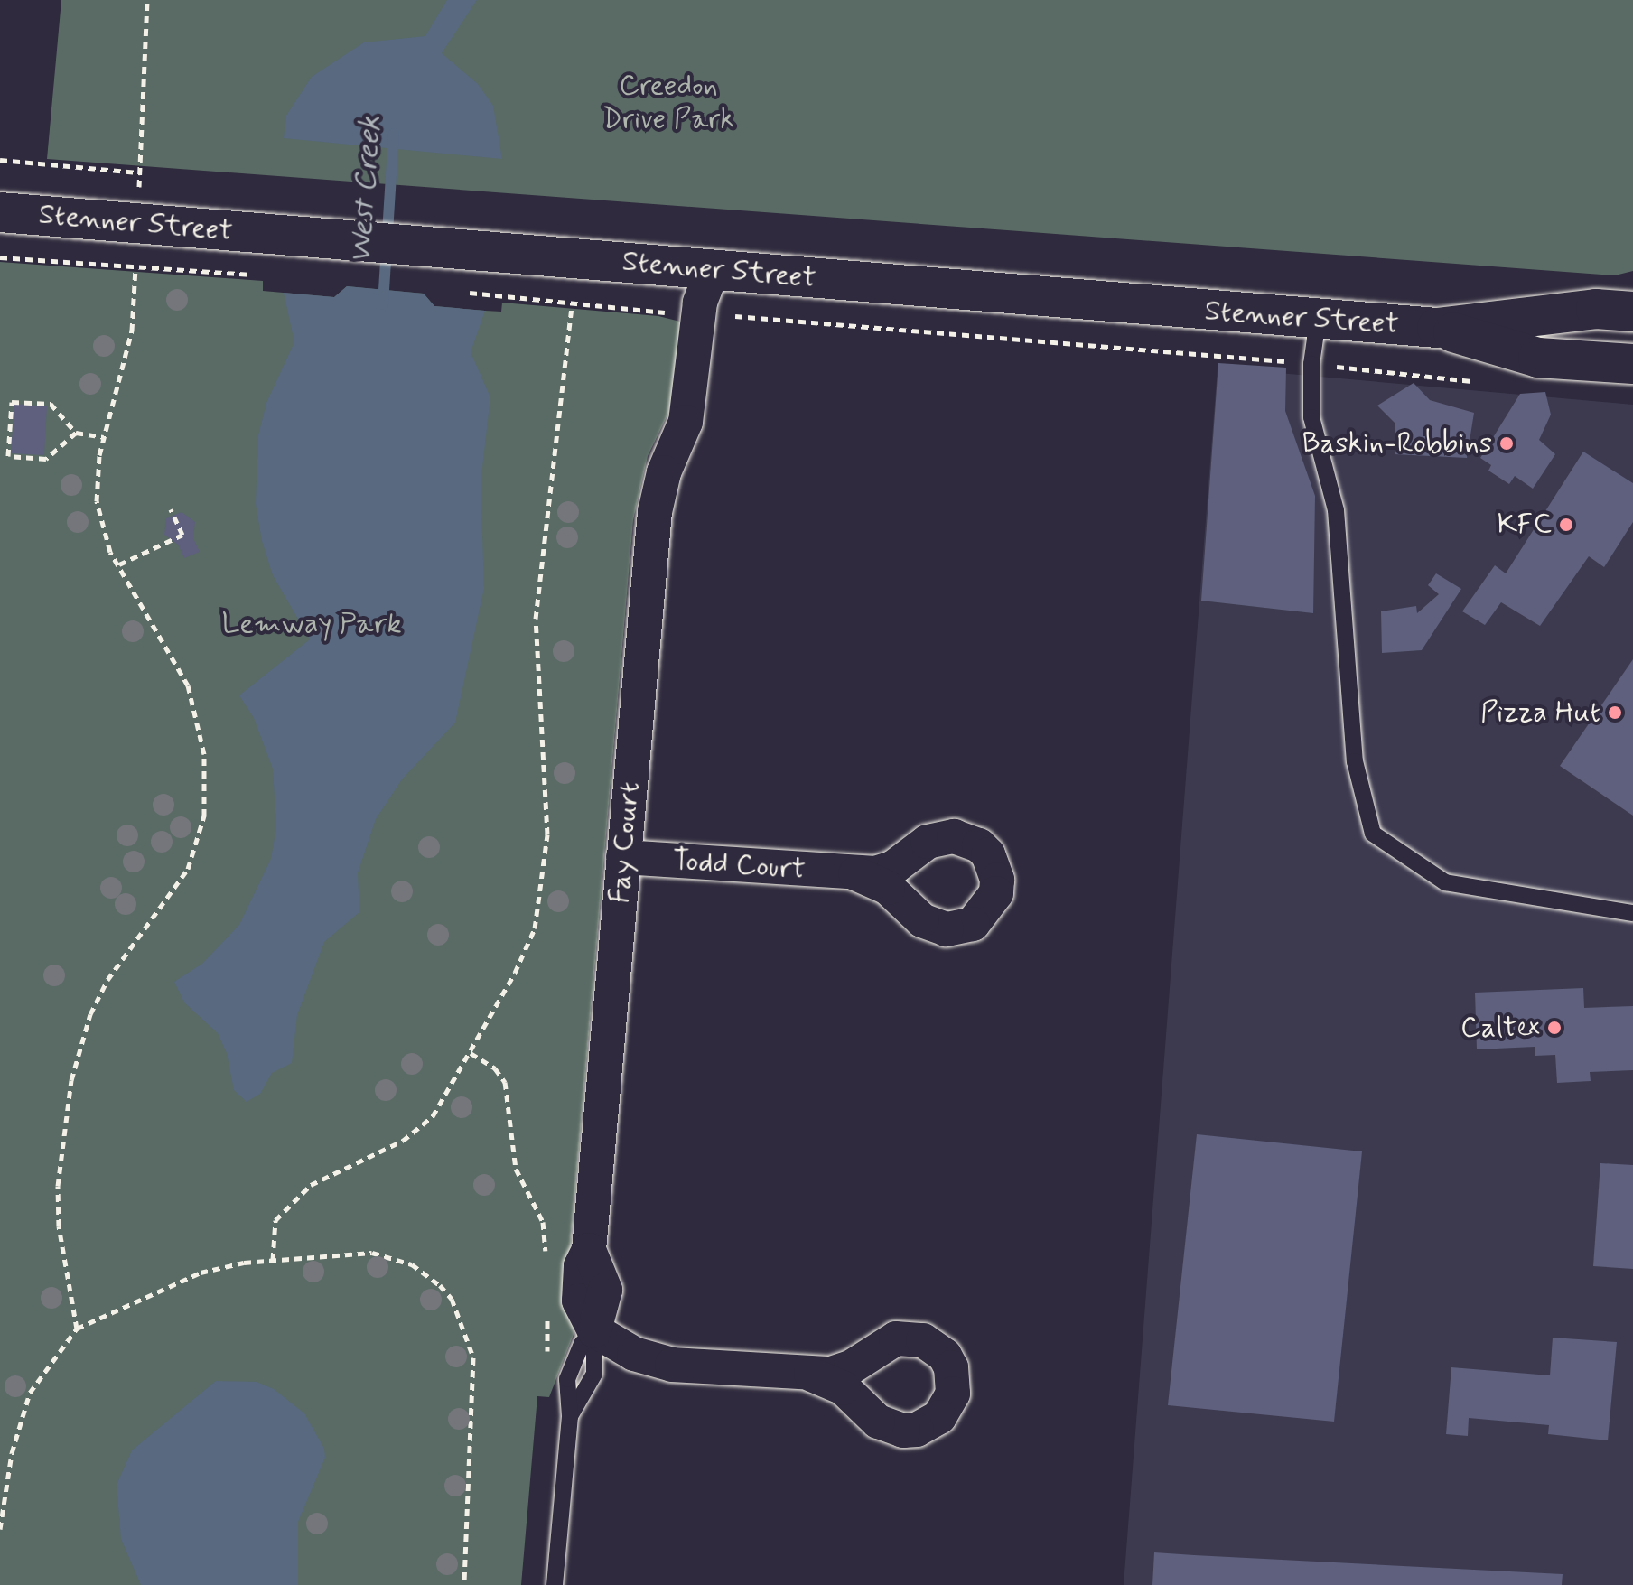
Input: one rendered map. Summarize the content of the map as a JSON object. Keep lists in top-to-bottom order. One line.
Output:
{"streets":{"main road":["Stenner Street"],"street":["Fay Court","Todd Court"]},"crossings":[["Stenner Street","Fay Court"],["Fay Court","Todd Court"]],"water":["West Creek"],"parks":["Creedon Drive Park","Lemway Park"],"places":["Baskin-Robbins","KFC","Pizza Hut","Caltex"]}
